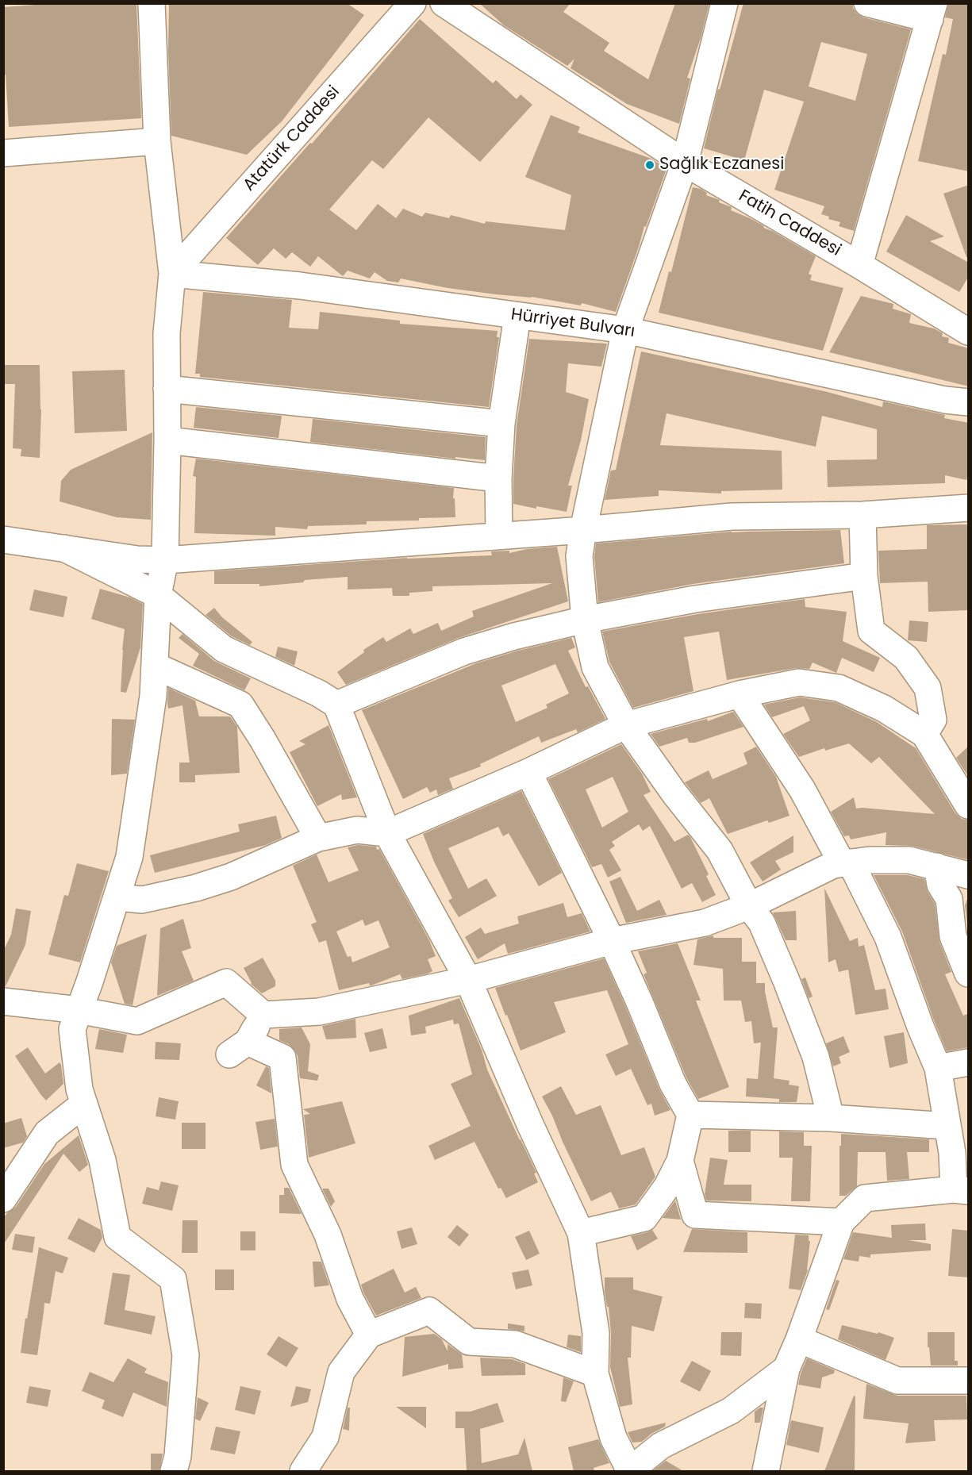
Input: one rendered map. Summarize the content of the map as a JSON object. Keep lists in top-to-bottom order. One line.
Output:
{"streets":{"street":["Atatürk Caddesi","Fatih Caddesi","Hürriyet Bulvarı"]},"crossings":[["Atatürk Caddesi","Hürriyet Bulvarı"]],"places":["Sağlık Eczanesi"]}
